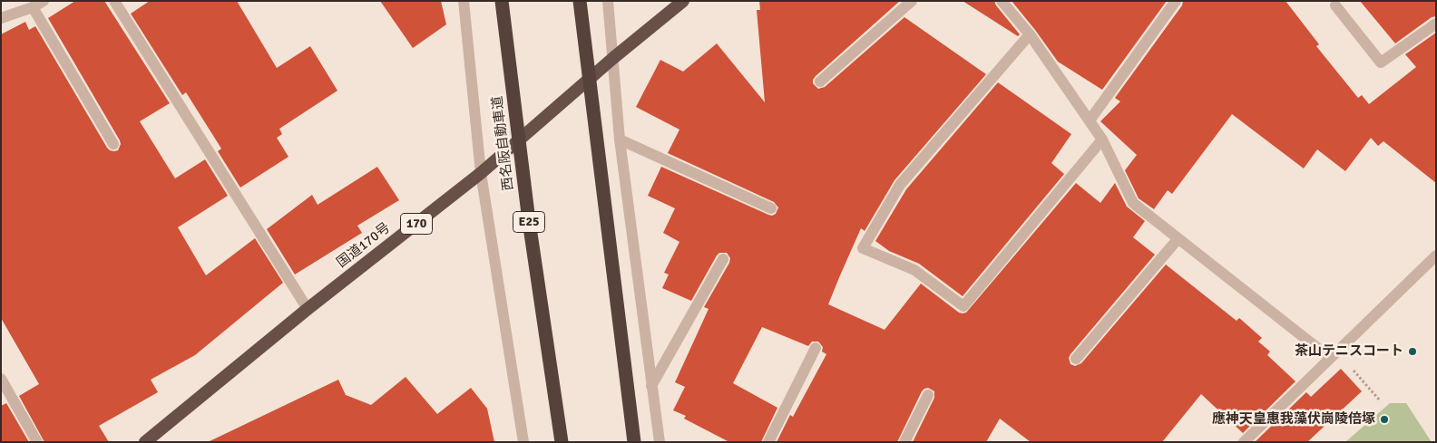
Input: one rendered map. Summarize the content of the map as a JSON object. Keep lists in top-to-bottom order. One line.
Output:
{"streets":{"highway":["西名阪自動車道","E25","170","国道170号"]},"places":["茶山テニスコート","應神天皇惠我藻伏崗陵倍塚"]}
